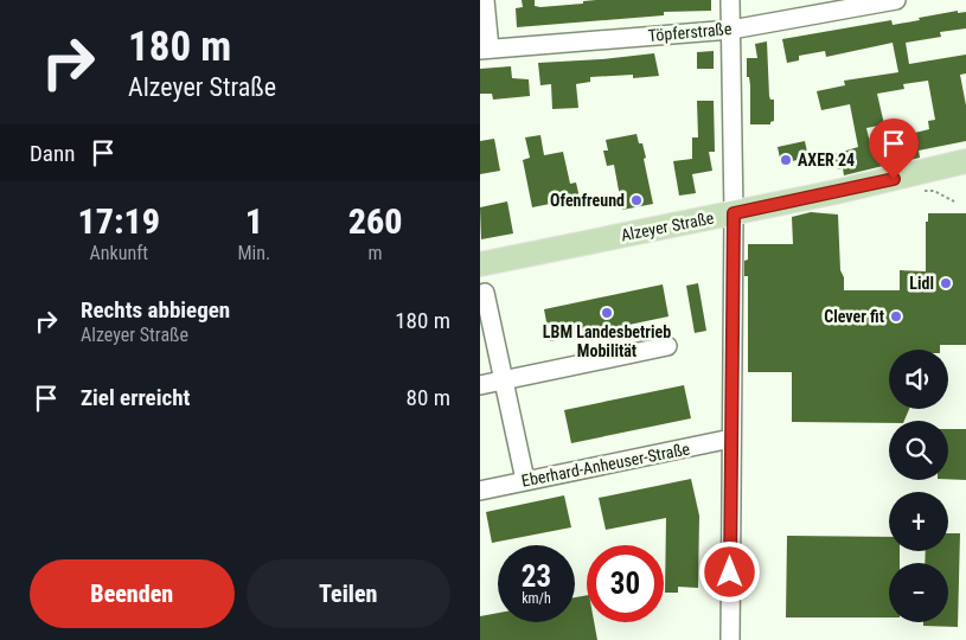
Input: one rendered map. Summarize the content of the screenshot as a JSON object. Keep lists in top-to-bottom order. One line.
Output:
{"streets":{"main road":["Alzeyer Straße"],"street":["Töpferstraße","Eberhard-Anheuser-Straße"]},"places":["AXER 24","Ofenfreund","Lidl","LBM Landesbetrieb Mobilität","Clever fit"],"page":{"turn":["180 m","Alzeyer Straße"],"then":"Dann","eta":["17:19","Ankunft","1","Min.","260","m"],"list":[{"name":"Rechts abbiegen","note":"Alzeyer Straße","value":"180 m"},{"name":"Ziel erreicht","value":"80 m"}],"map_buttons":["+","−"],"speed":"23 km/h","limit":"30","buttons":["Beenden","Teilen"]}}
